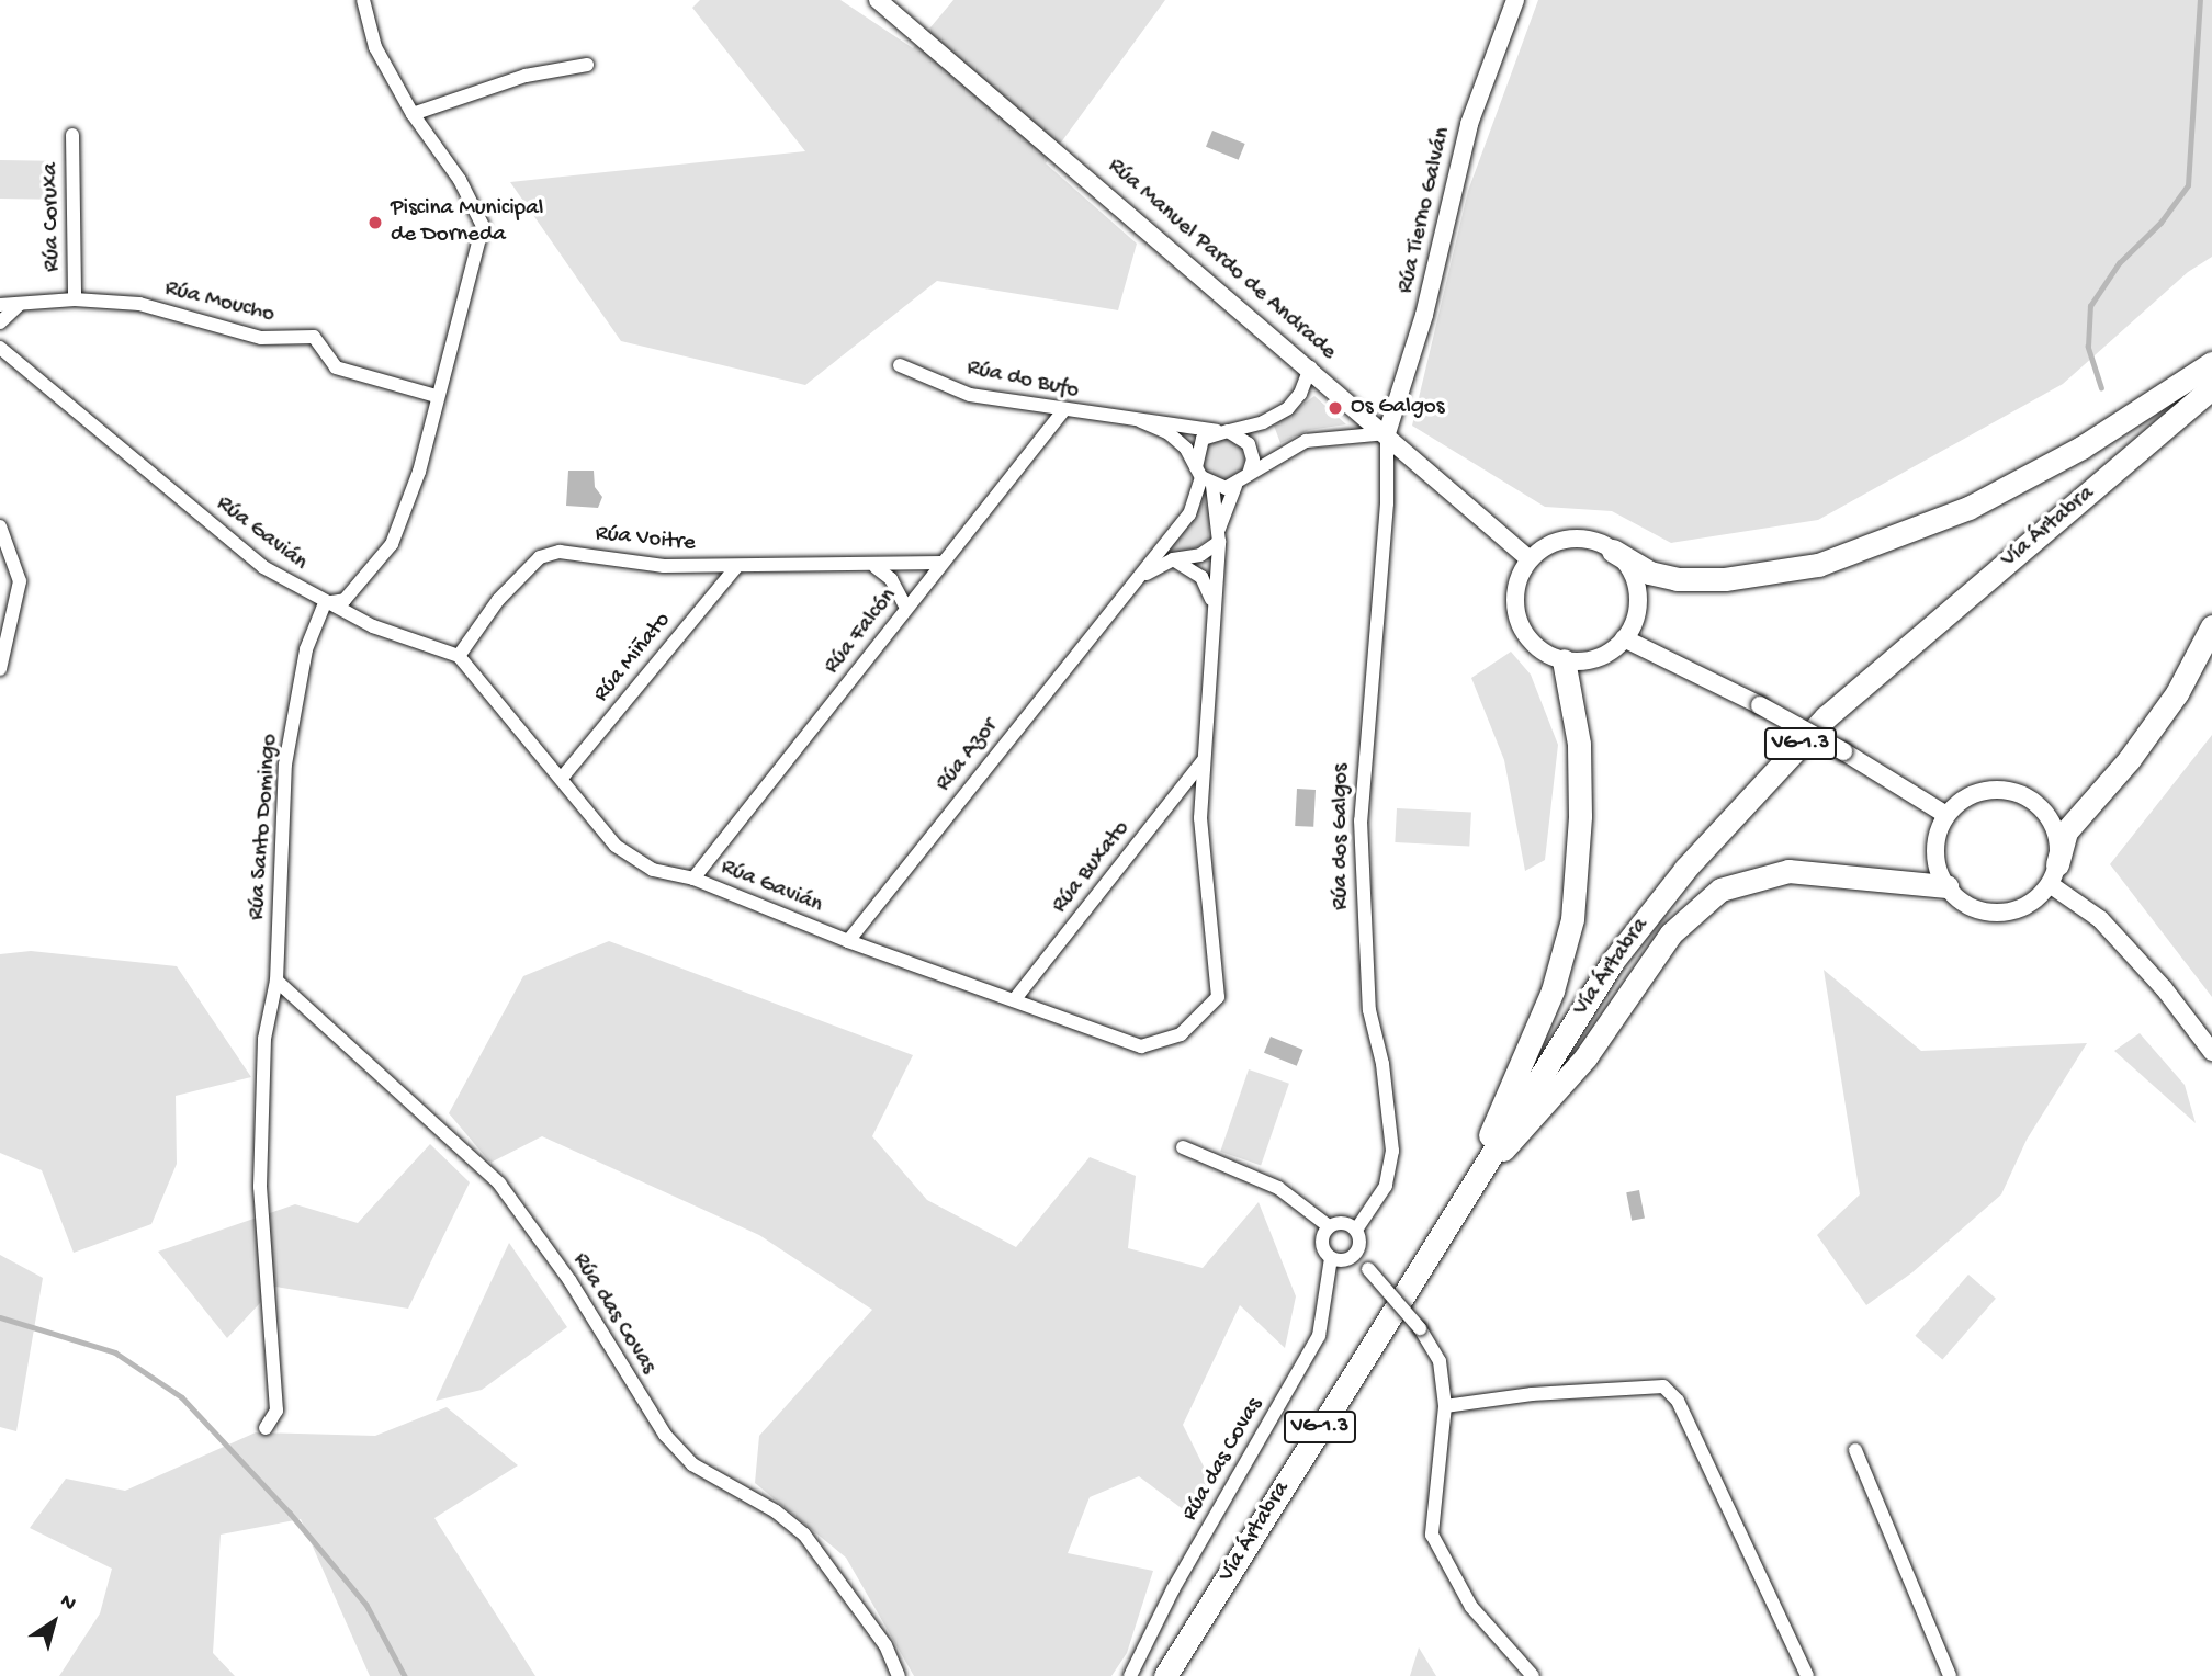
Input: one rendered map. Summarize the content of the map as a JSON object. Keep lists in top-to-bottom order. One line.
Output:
{"streets":{"highway":["Vía Ártabra","VG-1.3"],"street":["Rúa Tierno Galván","Rúa Coruxa","Rúa Manuel Pardo de Andrade","Rúa Moucho","Rúa do Bufo","Rúa Gavián","Rúa Voitre","Rúa Falcón","Rúa Miñato","Rúa Azor","Rúa Santo Domingo","Rúa dos Galgos","Rúa Buxato","Rúa das Covas"]},"crossings":[["Rúa Tierno Galván","Rúa Manuel Pardo de Andrade"],["Rúa Tierno Galván","Rúa dos Galgos"],["Rúa Coruxa","Rúa Moucho"],["Rúa Manuel Pardo de Andrade","Rúa do Bufo"],["Rúa Manuel Pardo de Andrade","Rúa dos Galgos"],["Rúa do Bufo","Rúa Gavián"],["Rúa do Bufo","Rúa Falcón"],["Rúa do Bufo","Rúa Azor"],["Rúa Gavián","Rúa Voitre"],["Rúa Gavián","Rúa Falcón"],["Rúa Gavián","Rúa Miñato"],["Rúa Gavián","Rúa Azor"],["Rúa Gavián","Rúa Santo Domingo"],["Rúa Gavián","Rúa Buxato"],["Rúa Voitre","Rúa Falcón"],["Rúa Voitre","Rúa Miñato"],["Rúa Santo Domingo","Rúa das Covas"],["Rúa dos Galgos","Rúa das Covas"]],"places":["Piscina Municipal de Dorneda","Os Galgos"],"north":"top right"}
